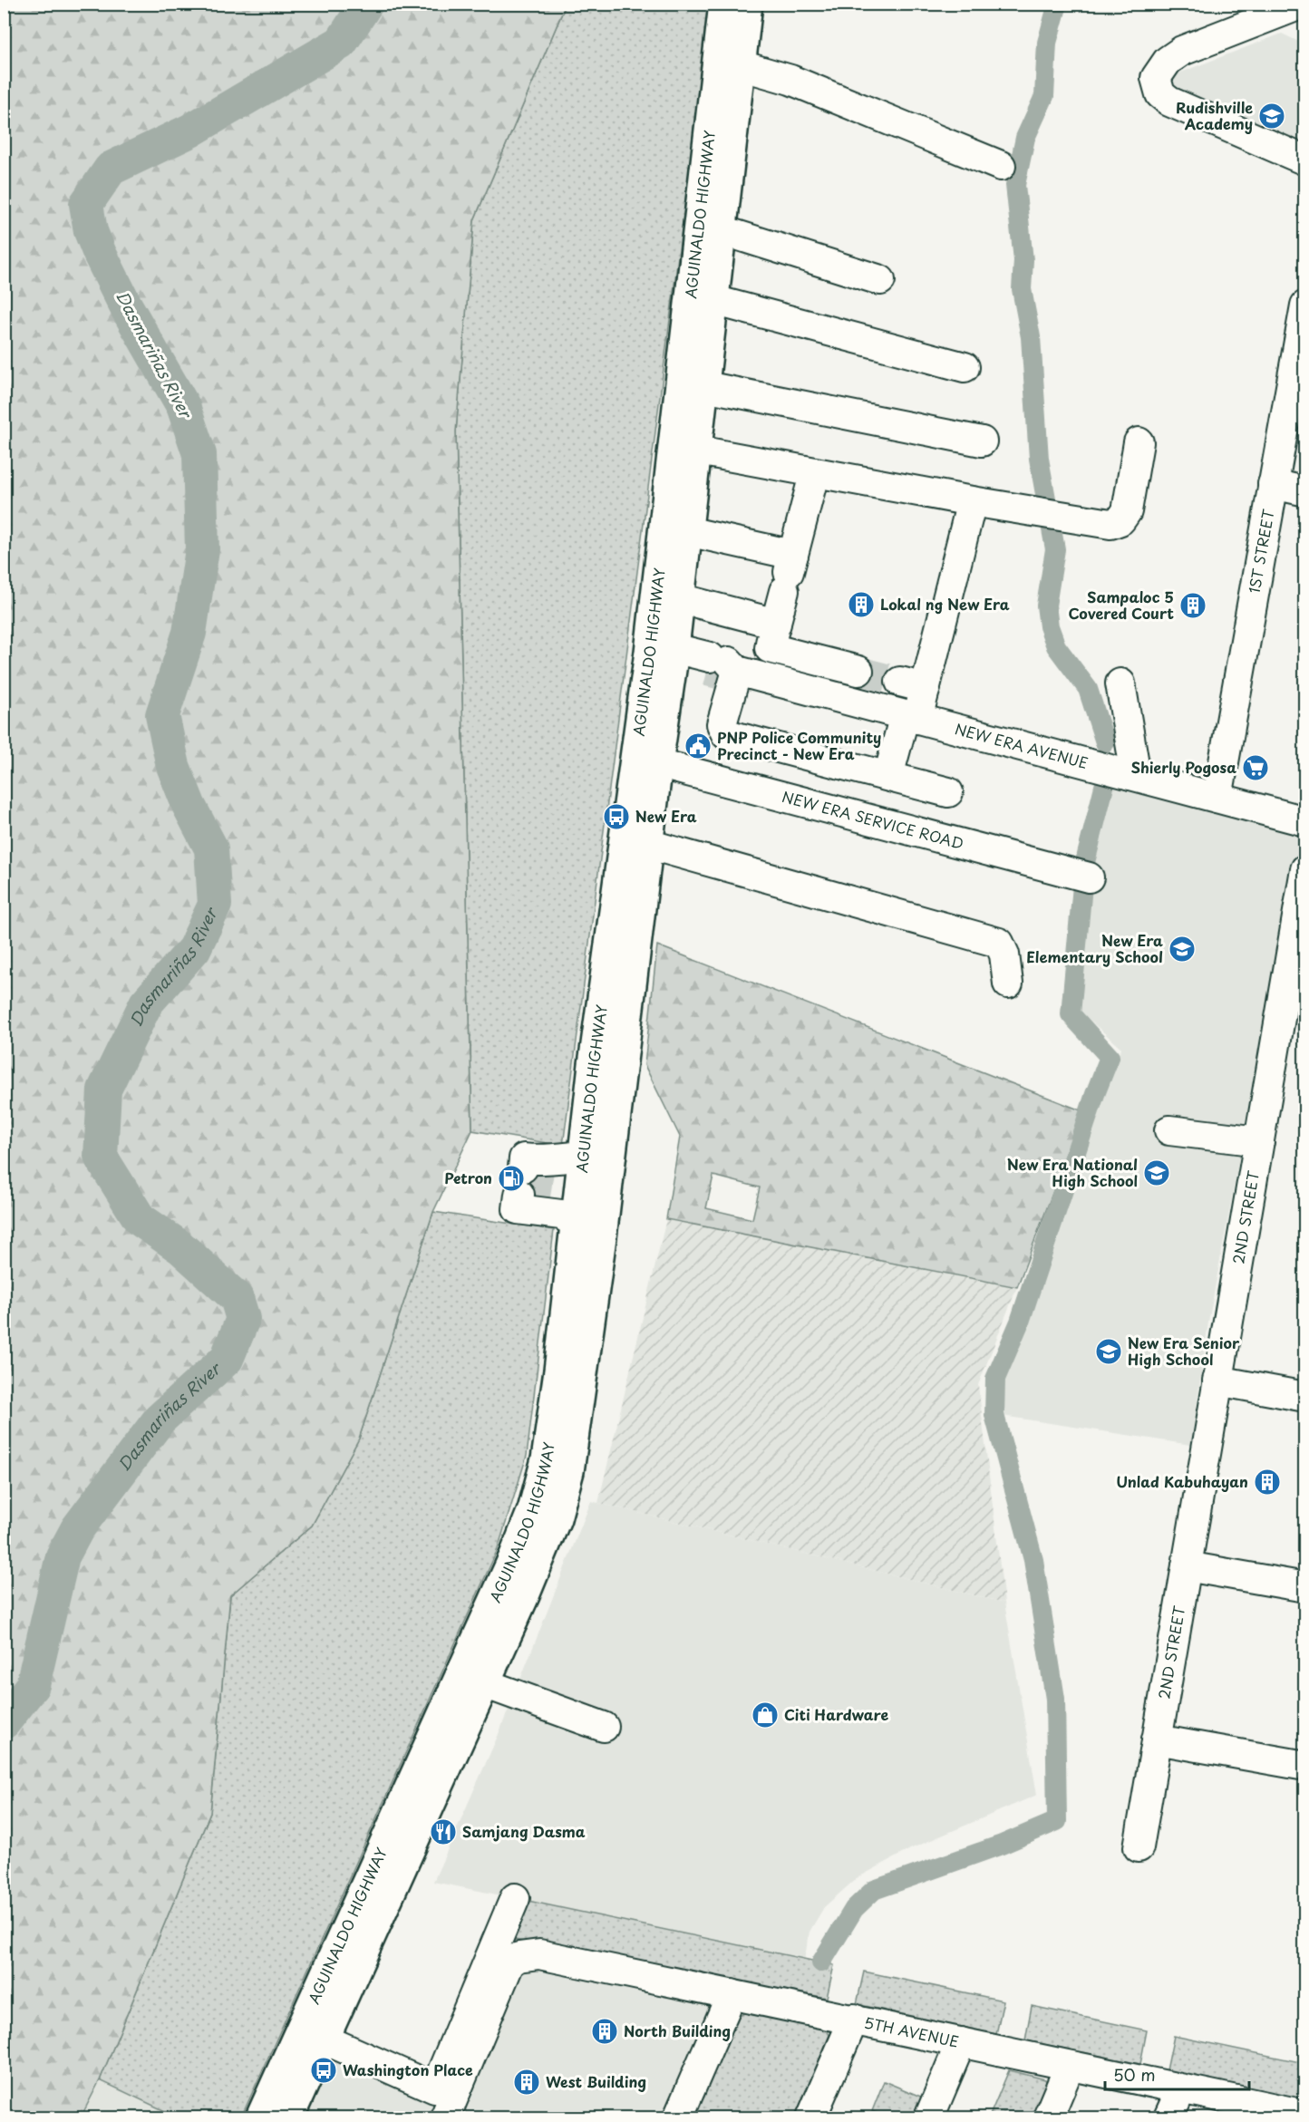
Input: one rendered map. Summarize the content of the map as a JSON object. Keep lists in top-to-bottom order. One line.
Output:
{"streets":{"main road":["AGUINALDO HIGHWAY"],"street":["1ST STREET","NEW ERA AVENUE","NEW ERA SERVICE ROAD","2ND STREET","5TH AVENUE"]},"crossings":[["AGUINALDO HIGHWAY","NEW ERA AVENUE"],["AGUINALDO HIGHWAY","NEW ERA SERVICE ROAD"],["1ST STREET","NEW ERA AVENUE"]],"water":["Dasmariñas River"],"places":{"school or university":["Rudishville Academy","New Era Elementary School","New Era National High School","New Era Senior High School"],"building":["Lokal ng New Era","Sampaloc 5 Covered Court","Unlad Kabuhayan","North Building","West Building"],"public building":["PNP Police Community Precinct - New Era"],"supermarket":["Shierly Pogosa"],"bus stop":["New Era","Washington Place"],"fuel station":["Petron"],"shop":["Citi Hardware"],"restaurant":["Samjang Dasma"]},"scale_bar":"50 m"}
